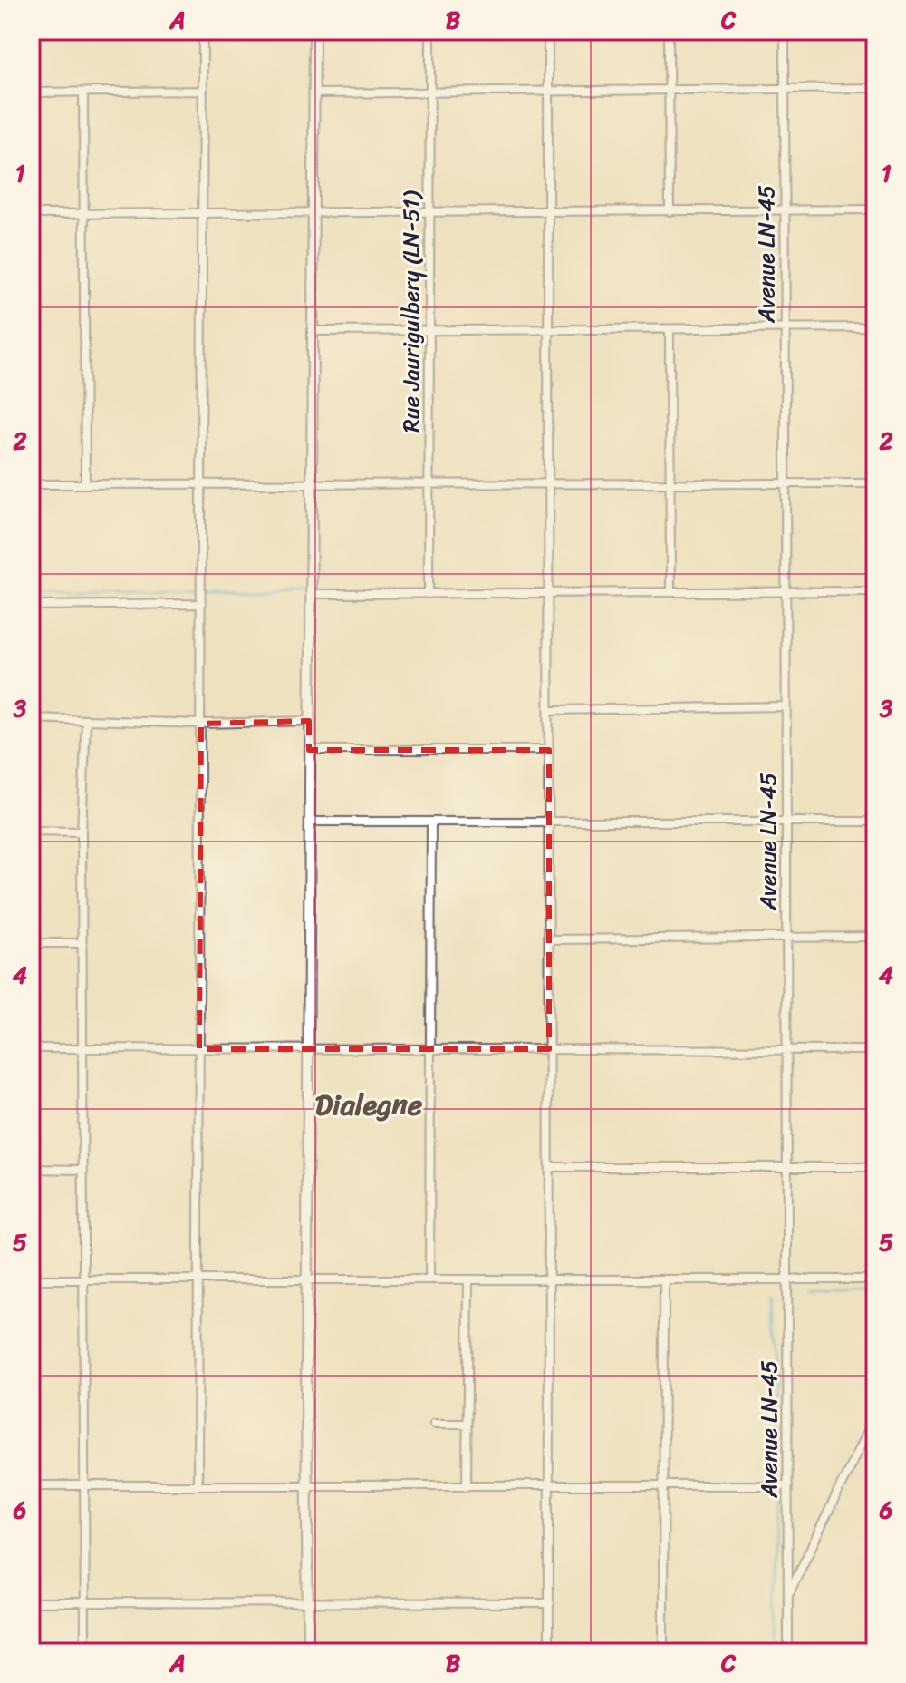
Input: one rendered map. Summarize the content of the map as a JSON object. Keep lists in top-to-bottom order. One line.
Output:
{"streets":{"street":["Avenue LN-45","Rue Jaurigulbery (LN-51)"]},"districts":["Dialegne"],"grid":{"columns":["A","B","C"],"rows":["1","2","3","4","5","6"]}}
